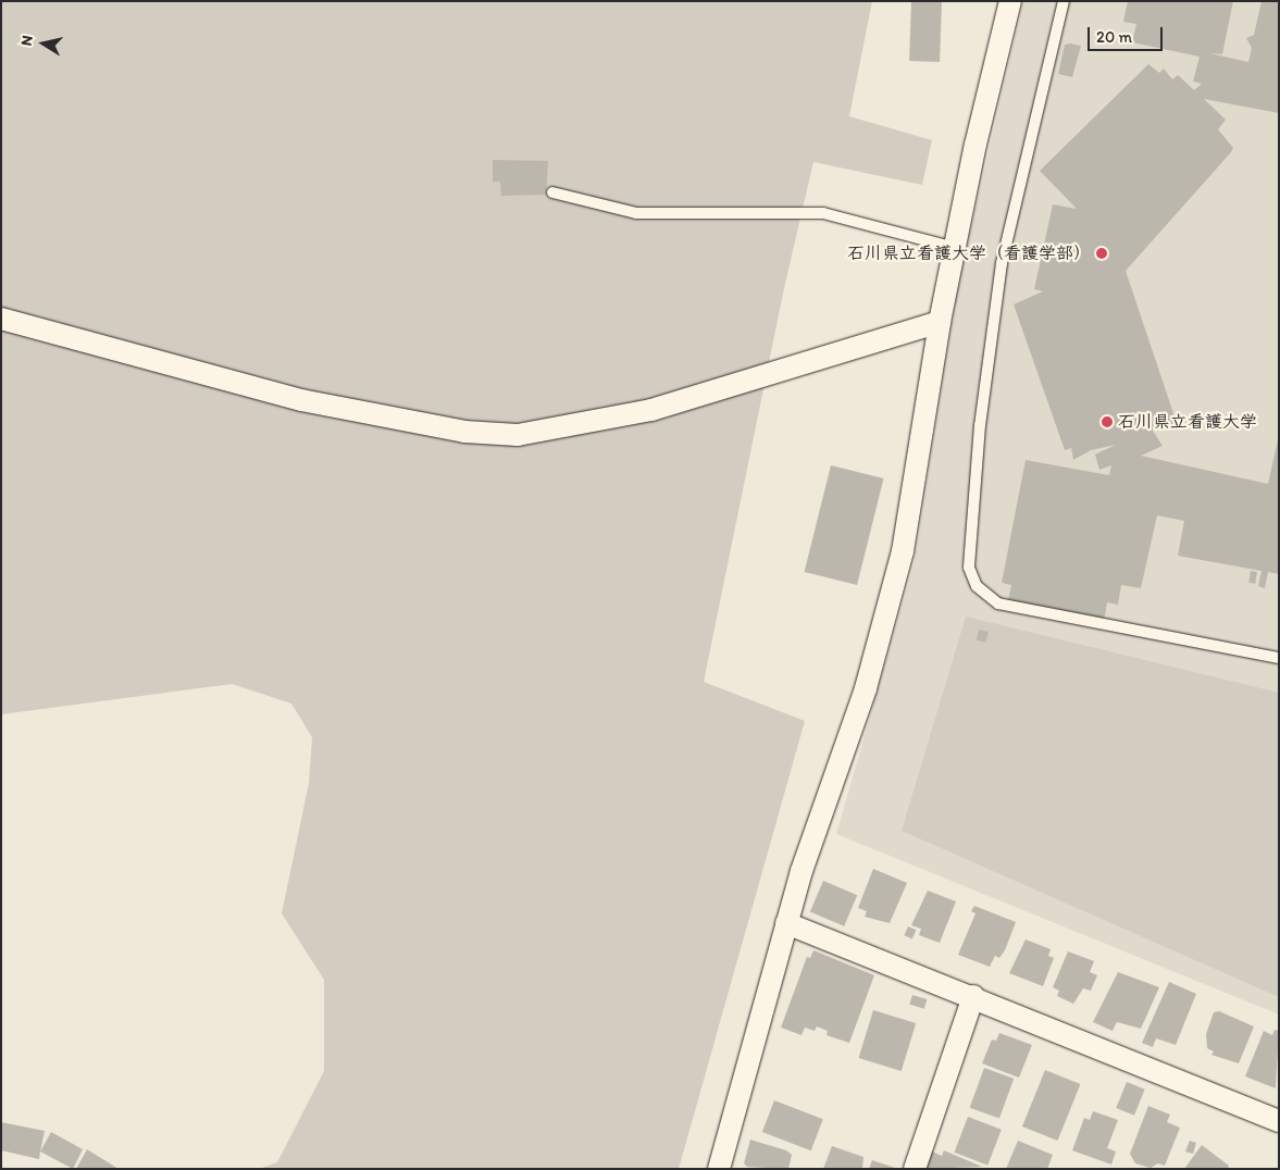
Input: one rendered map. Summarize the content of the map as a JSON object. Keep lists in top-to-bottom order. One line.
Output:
{"places":["石川県立看護大学（看護学部）","石川県立看護大学"],"scale_bar":"20 m","north":"left"}
